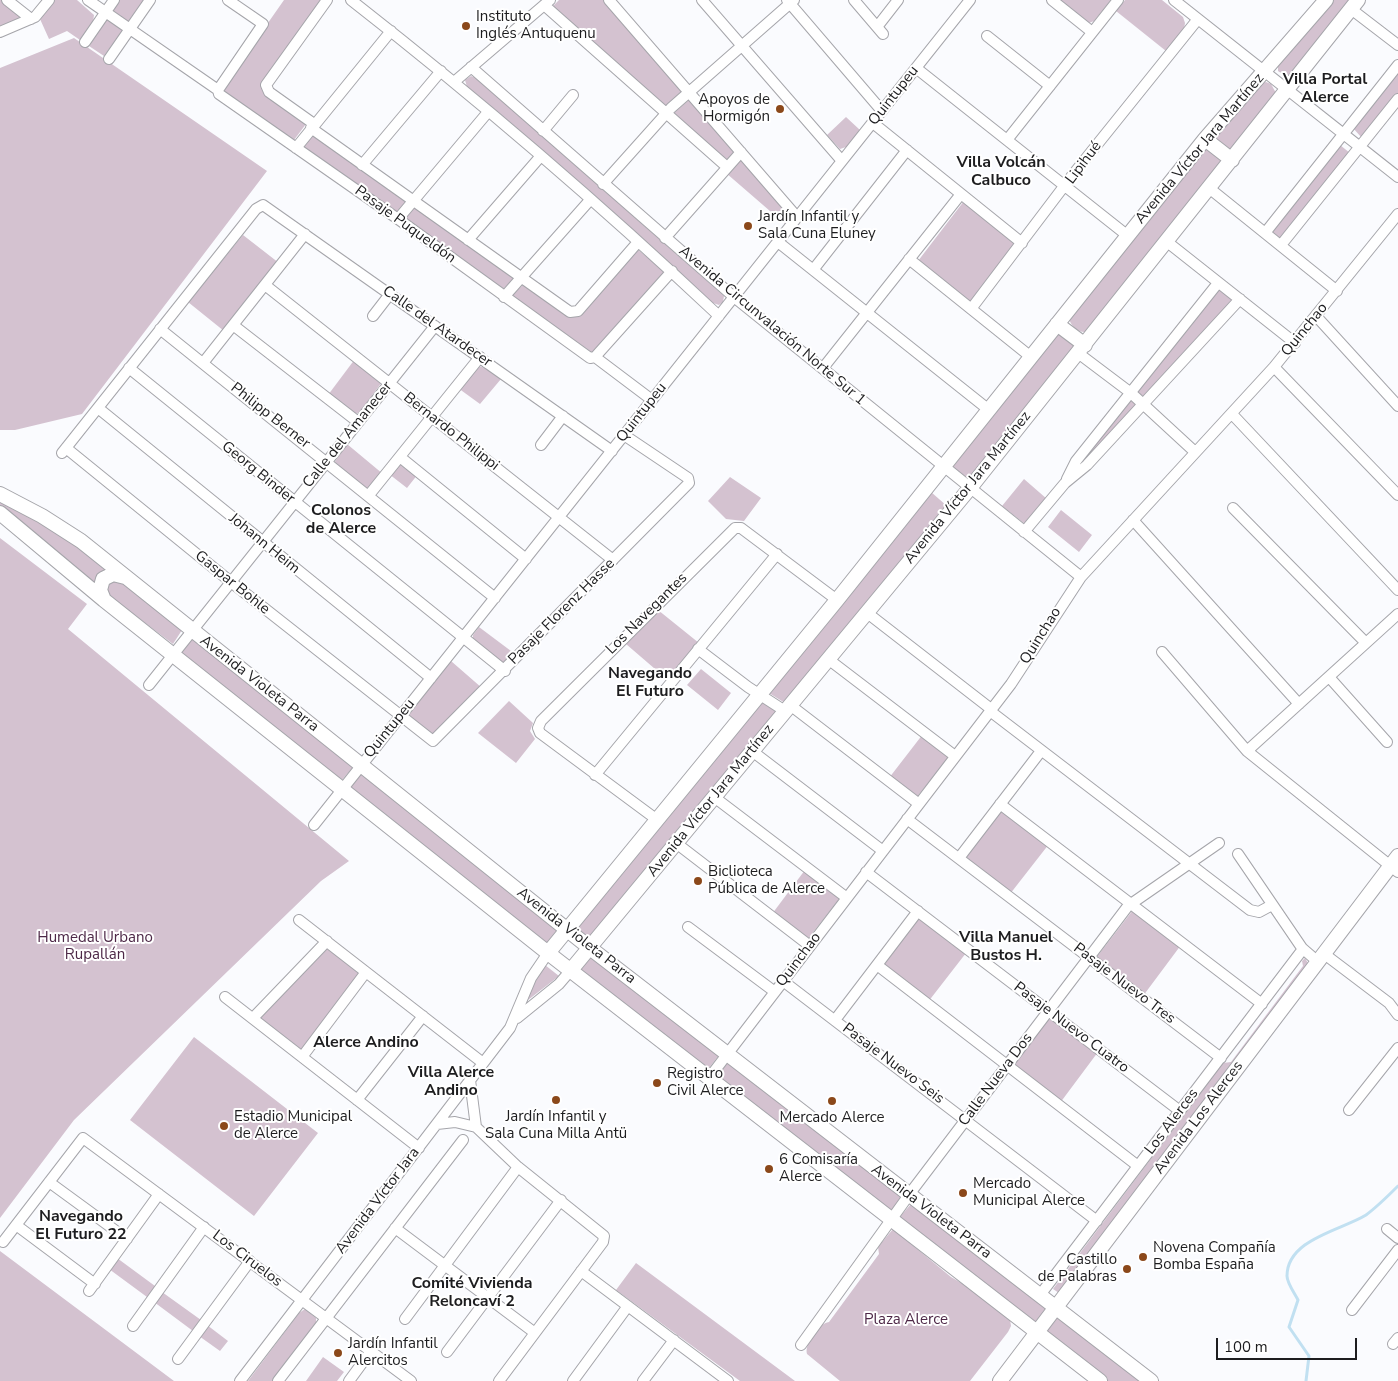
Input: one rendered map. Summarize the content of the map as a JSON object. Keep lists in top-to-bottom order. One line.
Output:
{"streets":{"main road":["Avenida Víctor Jara Martínez","Avenida Violeta Parra","Avenida Los Alerces"],"street":["Quintupeu","Lipihué","Pasaje Puqueldón","Avenida Circunvalación Norte Sur 1","Calle del Atardecer","Quinchao","Philipp Berner","Bernardo Philippi","Calle del Amanecer","Georg Binder","Johann Heim","Gaspar Bohle","Pasaje Florenz Hasse","Los Navegantes","Pasaje Nuevo Tres","Pasaje Nuevo Cuatro","Pasaje Nuevo Seis","Calle Nueva Dos","Los Alerces","Avenida Víctor Jara","Los Ciruelos"]},"crossings":[["Quintupeu","Pasaje Puqueldón"],["Quintupeu","Avenida Circunvalación Norte Sur 1"],["Quintupeu","Calle del Atardecer"],["Quintupeu","Philipp Berner"],["Quintupeu","Bernardo Philippi"],["Quintupeu","Georg Binder"],["Quintupeu","Johann Heim"],["Quintupeu","Gaspar Bohle"],["Quintupeu","Pasaje Florenz Hasse"],["Quintupeu","Avenida Violeta Parra"],["Avenida Víctor Jara Martínez","Avenida Circunvalación Norte Sur 1"],["Avenida Víctor Jara Martínez","Los Navegantes"],["Avenida Víctor Jara Martínez","Avenida Violeta Parra"],["Avenida Víctor Jara Martínez","Avenida Víctor Jara"],["Pasaje Puqueldón","Avenida Circunvalación Norte Sur 1"],["Avenida Circunvalación Norte Sur 1","Quinchao"],["Calle del Atardecer","Philipp Berner"],["Calle del Atardecer","Calle del Amanecer"],["Quinchao","Avenida Violeta Parra"],["Quinchao","Pasaje Nuevo Tres"],["Quinchao","Pasaje Nuevo Cuatro"],["Quinchao","Pasaje Nuevo Seis"],["Philipp Berner","Calle del Amanecer"],["Bernardo Philippi","Calle del Amanecer"],["Bernardo Philippi","Pasaje Florenz Hasse"],["Calle del Amanecer","Georg Binder"],["Calle del Amanecer","Johann Heim"],["Calle del Amanecer","Gaspar Bohle"],["Calle del Amanecer","Avenida Violeta Parra"],["Georg Binder","Pasaje Florenz Hasse"],["Johann Heim","Gaspar Bohle"],["Gaspar Bohle","Pasaje Florenz Hasse"],["Avenida Violeta Parra","Calle Nueva Dos"],["Avenida Violeta Parra","Avenida Los Alerces"],["Avenida Violeta Parra","Los Alerces"],["Avenida Violeta Parra","Avenida Víctor Jara"],["Pasaje Nuevo Tres","Calle Nueva Dos"],["Pasaje Nuevo Tres","Los Alerces"],["Pasaje Nuevo Cuatro","Calle Nueva Dos"],["Pasaje Nuevo Cuatro","Los Alerces"],["Pasaje Nuevo Seis","Calle Nueva Dos"],["Pasaje Nuevo Seis","Los Alerces"],["Avenida Víctor Jara","Los Ciruelos"]],"districts":["Villa Portal Alerce","Villa Volcán Calbuco","Colonos de Alerce","Navegando El Futuro","Villa Manuel Bustos H.","Alerce Andino","Villa Alerce Andino","Navegando El Futuro 22","Comité Vivienda Reloncaví 2"],"parks":["Humedal Urbano Rupallán","Plaza Alerce"],"places":["Instituto Inglés Antuquenu","Apoyos de Hormigón","Jardín Infantil y Sala Cuna Eluney","Biclioteca Pública de Alerce","Registro Civil Alerce","Jardín Infantil y Sala Cuna Milla Antü","Mercado Alerce","Estadio Municipal de Alerce","6 Comisaría Alerce","Mercado Municipal Alerce","Novena Compañía Bomba España","Castillo de Palabras","Jardín Infantil Alercitos"],"scale_bar":"100 m"}
